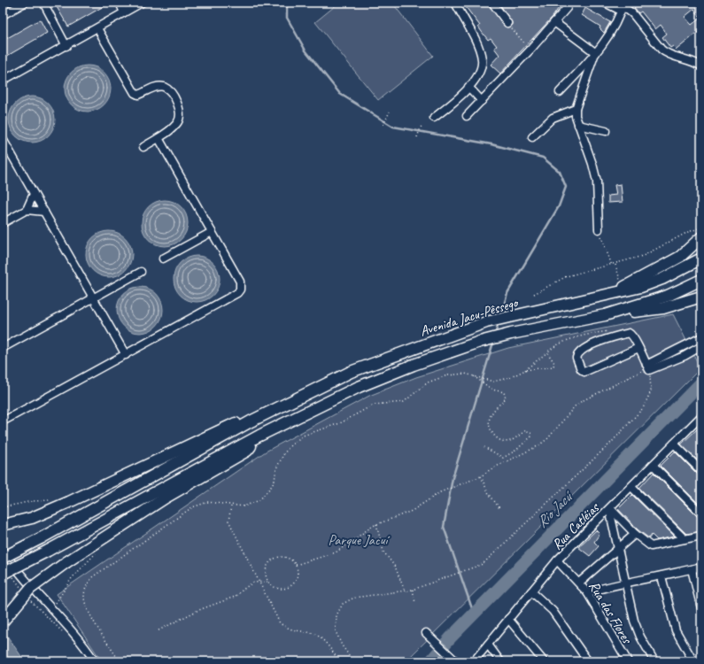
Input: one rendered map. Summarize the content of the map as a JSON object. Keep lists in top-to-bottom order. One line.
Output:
{"streets":{"highway":["Avenida Jacu-Pêssego"],"street":["Rua Catléias","Rua das Flores"]},"crossings":[["Rua Catléias","Rua das Flores"]],"water":["Rio Jacú"],"parks":["Parque Jacuí"]}
